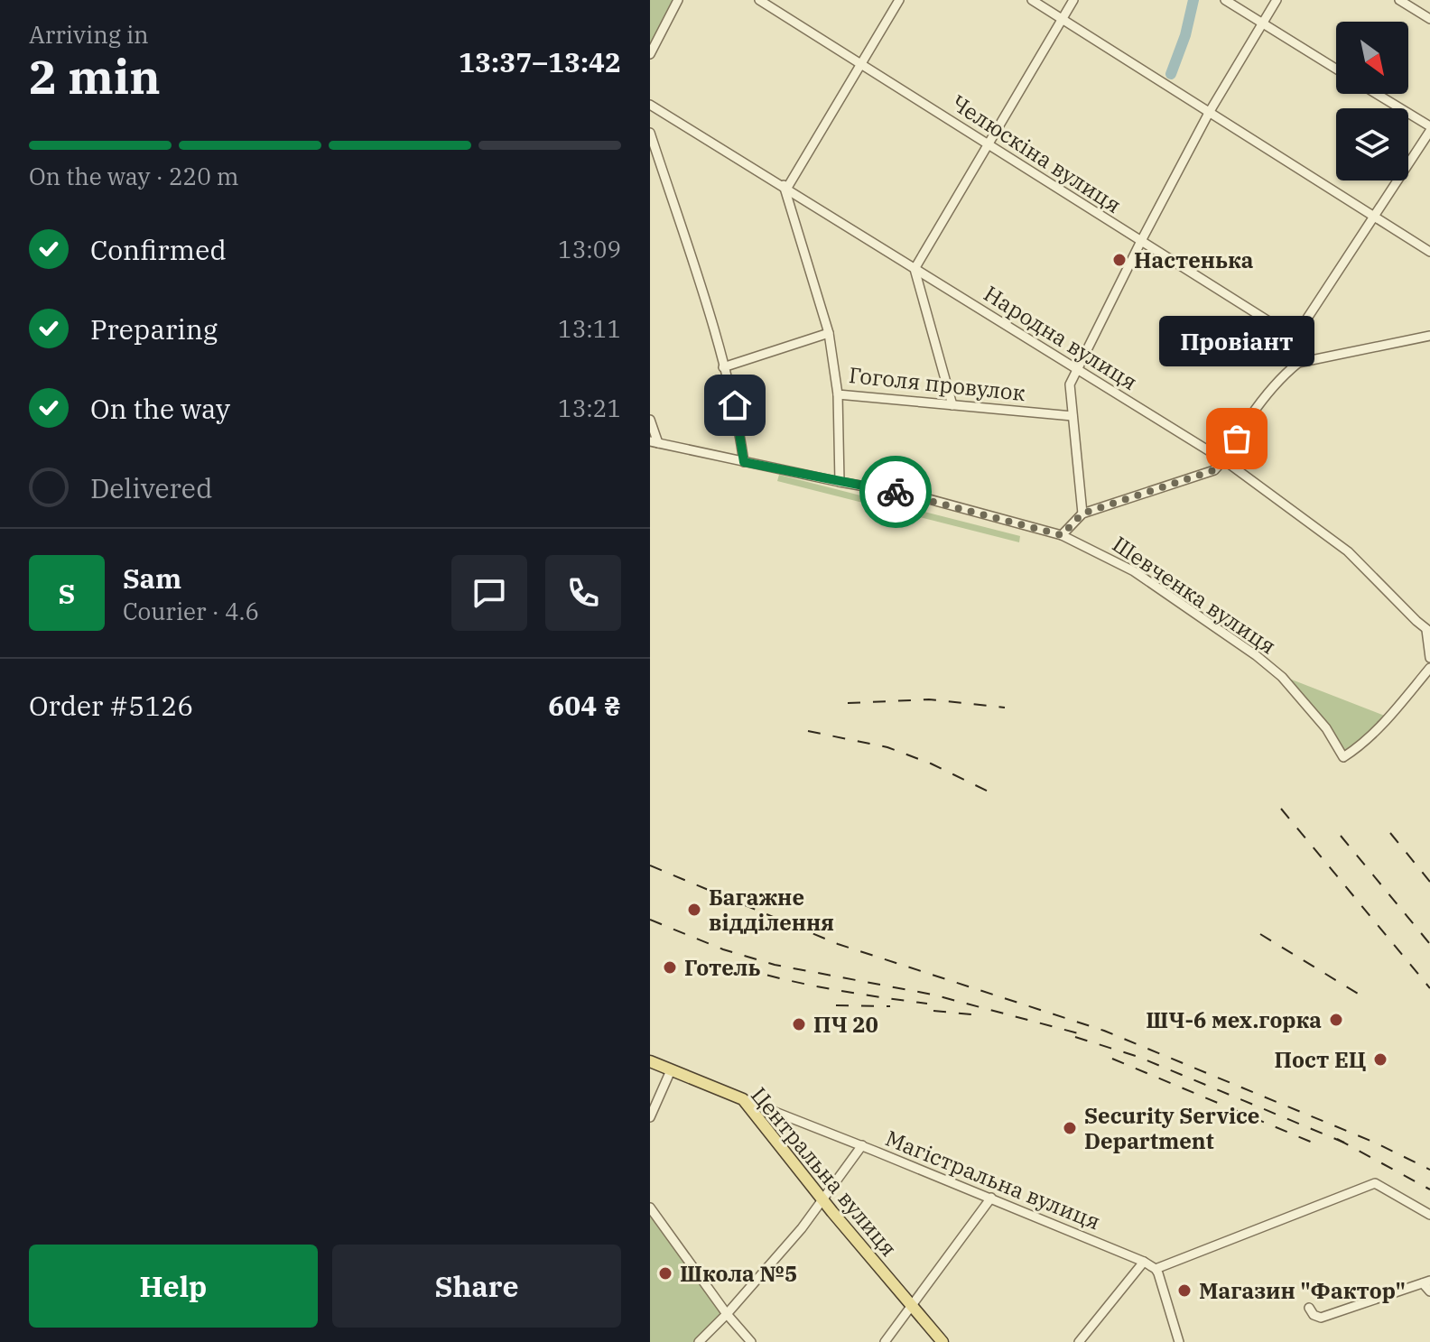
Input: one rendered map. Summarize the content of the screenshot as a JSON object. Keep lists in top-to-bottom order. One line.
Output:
{"streets":{"main road":["Центральна вулиця"],"street":["Челюскіна вулиця","Народна вулиця","Гоголя провулок","Шевченка вулиця","Магістральна вулиця"]},"crossings":[["Народна вулиця","Гоголя провулок"],["Центральна вулиця","Магістральна вулиця"]],"places":["Настенька","Провіант","Багажне відділення","Готель","ШЧ-6 мех.горка","ПЧ 20","Пост ЕЦ","Security Service Department","Школа №5","Магазин \"Фактор\""],"north":"bottom right","page":{"heading":["2 min","Arriving in","13:37–13:42"],"panel":["Sam","Courier · 4.6","Order #5126","604 ₴"],"bar":"On the way · 220 m","list":[["Confirmed","13:09"],["Preparing","13:11"],["On the way","13:21"],"Delivered"],"bubble":"Провіант","round":"S","buttons":["Help","Share"]}}
